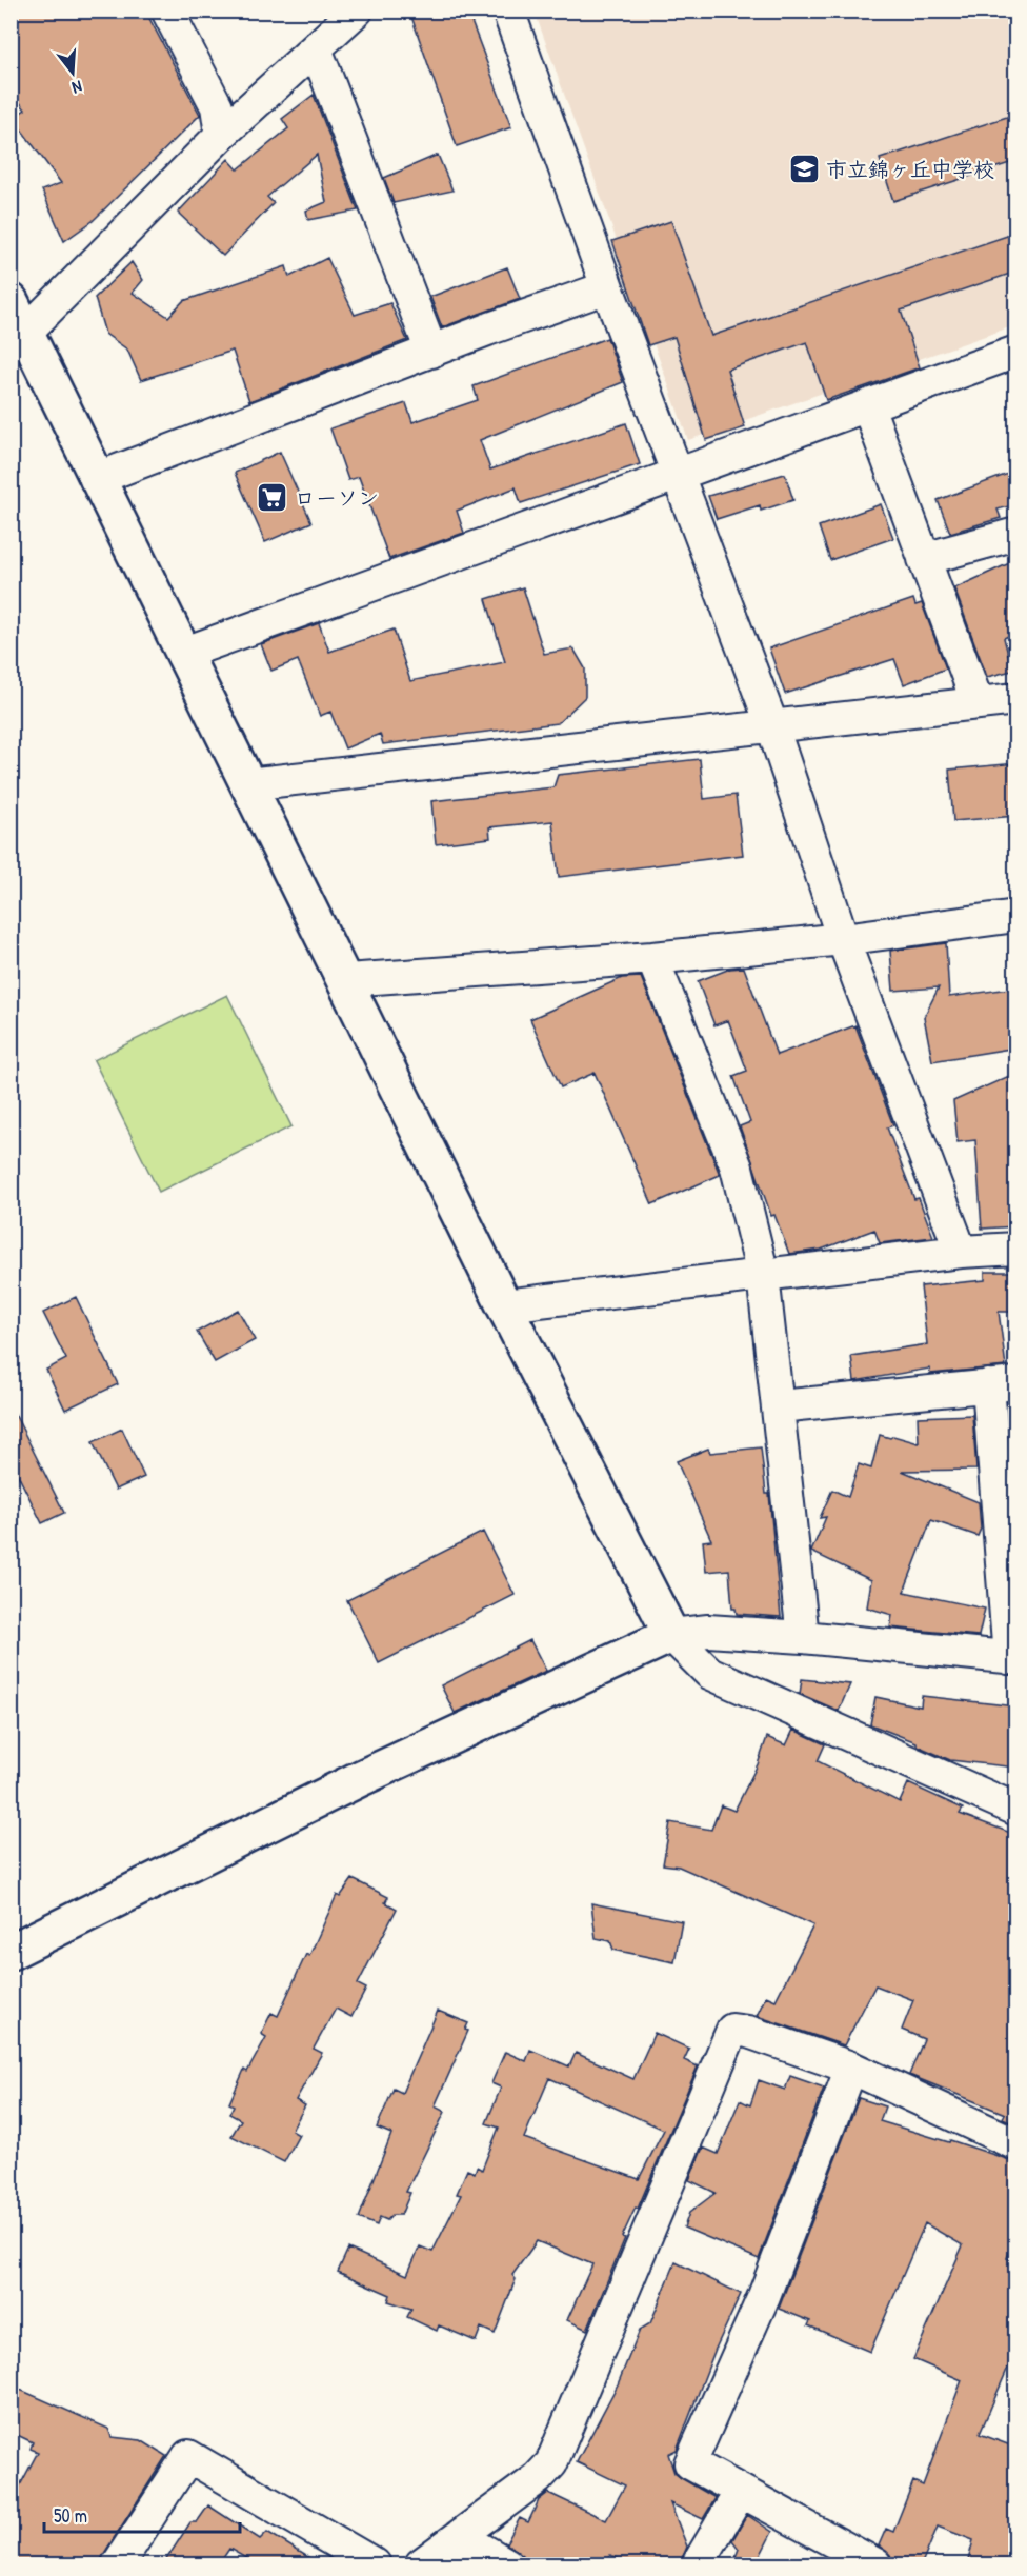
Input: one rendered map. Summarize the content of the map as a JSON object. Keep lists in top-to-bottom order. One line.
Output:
{"places":{"school or university":["市立錦ヶ丘中学校"],"supermarket":["ローソン"]},"scale_bar":"50 m","north":"bottom"}
